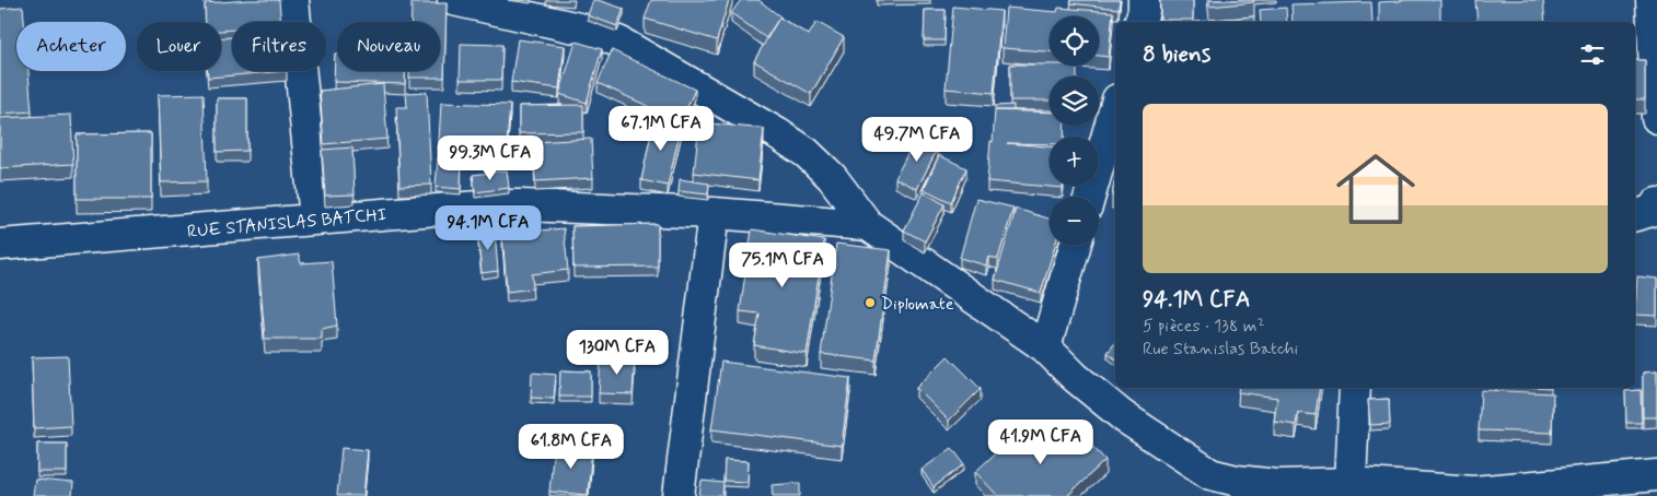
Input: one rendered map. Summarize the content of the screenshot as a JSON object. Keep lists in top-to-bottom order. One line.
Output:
{"streets":{"street":["RUE STANISLAS BATCHI"]},"places":["Diplomate"],"page":{"map_buttons":["+","−"],"chip":["Acheter","Louer","Filtres","Nouveau"],"heading":"8 biens","list":[{"name":"94.1M CFA","note":"5 pièces · 138 m² · Rue Stanislas Batchi"}],"price":["67.1M CFA","49.7M CFA","99.3M CFA","94.1M CFA","75.1M CFA","130M CFA","41.9M CFA","61.8M CFA"]}}
